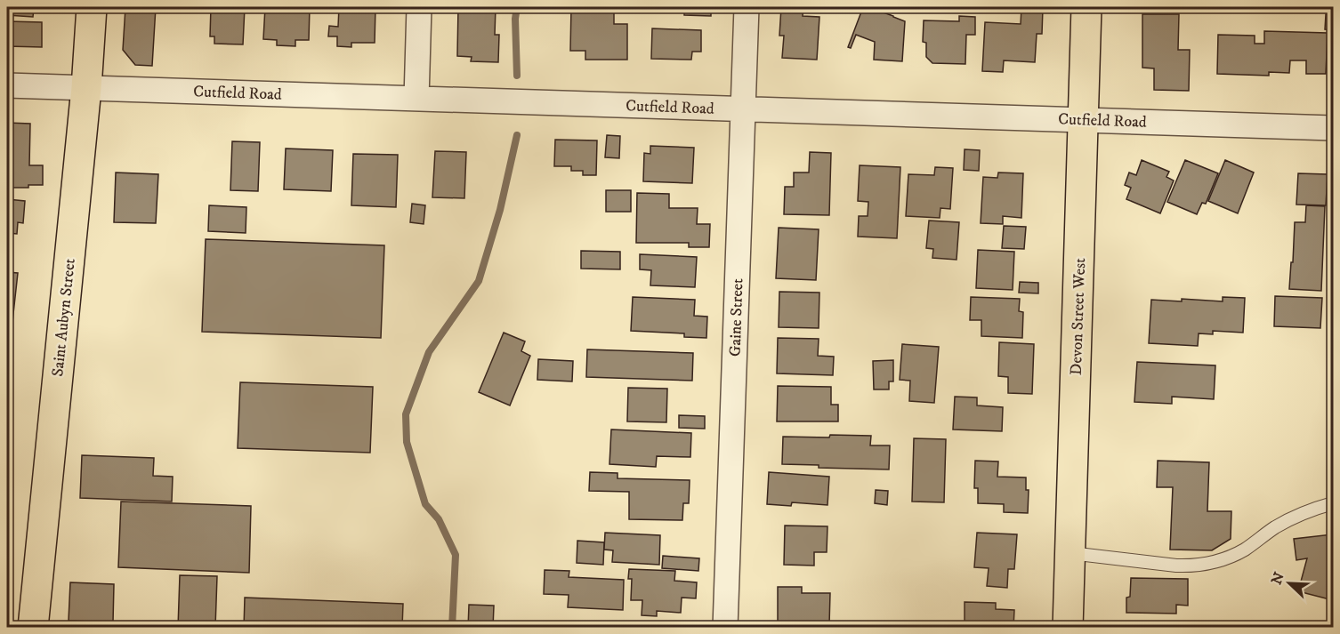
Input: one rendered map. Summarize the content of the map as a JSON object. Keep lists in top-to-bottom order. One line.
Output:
{"streets":{"main road":["Devon Street West","Saint Aubyn Street"],"street":["Cutfield Road","Gaine Street"]},"crossings":[["Cutfield Road","Devon Street West"],["Cutfield Road","Saint Aubyn Street"],["Cutfield Road","Gaine Street"]],"north":"top left"}
